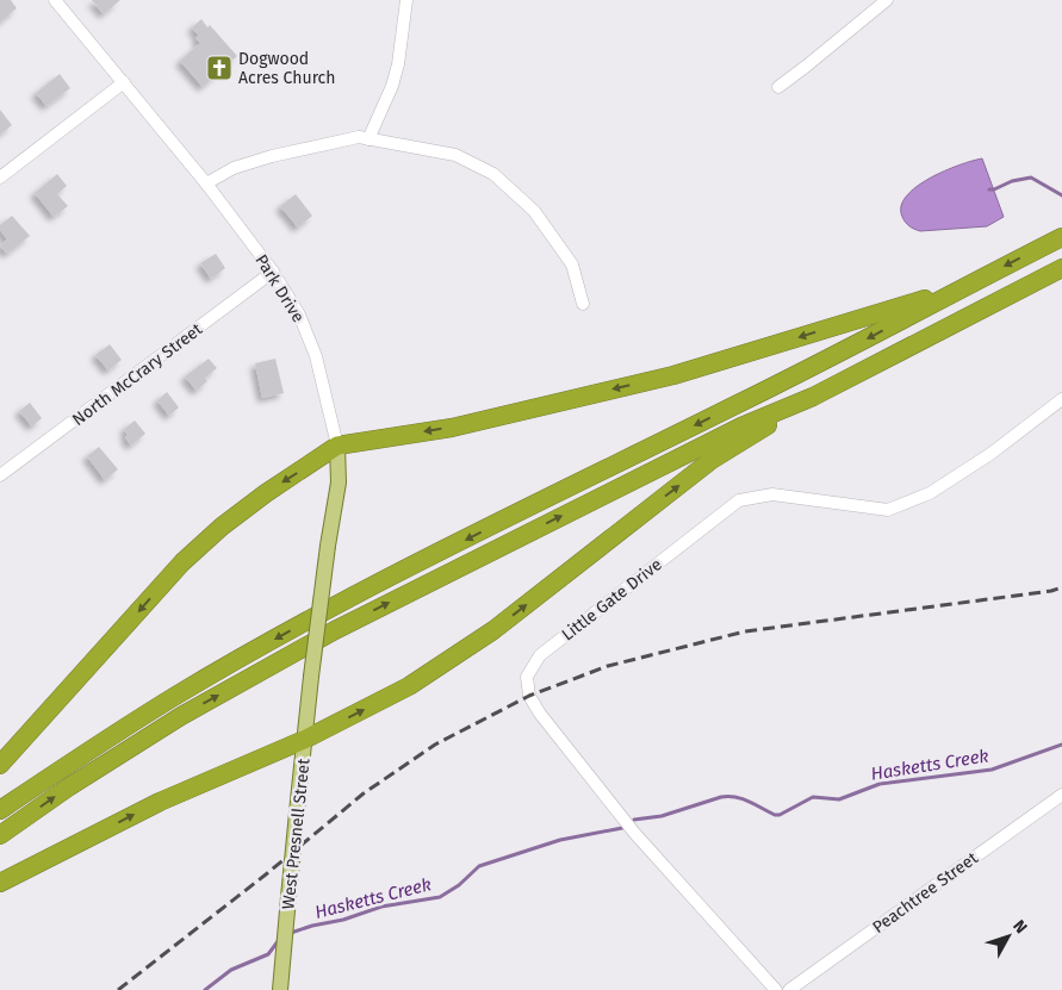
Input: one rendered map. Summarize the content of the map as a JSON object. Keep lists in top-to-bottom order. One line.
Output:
{"streets":{"main road":["Park Drive","West Presnell Street"],"street":["North McCrary Street","Little Gate Drive","Peachtree Street"]},"crossings":[["Park Drive","North McCrary Street"],["Park Drive","West Presnell Street"]],"water":["Hasketts Creek"],"places":{"church":["Dogwood Acres Church"]},"north":"top right"}
